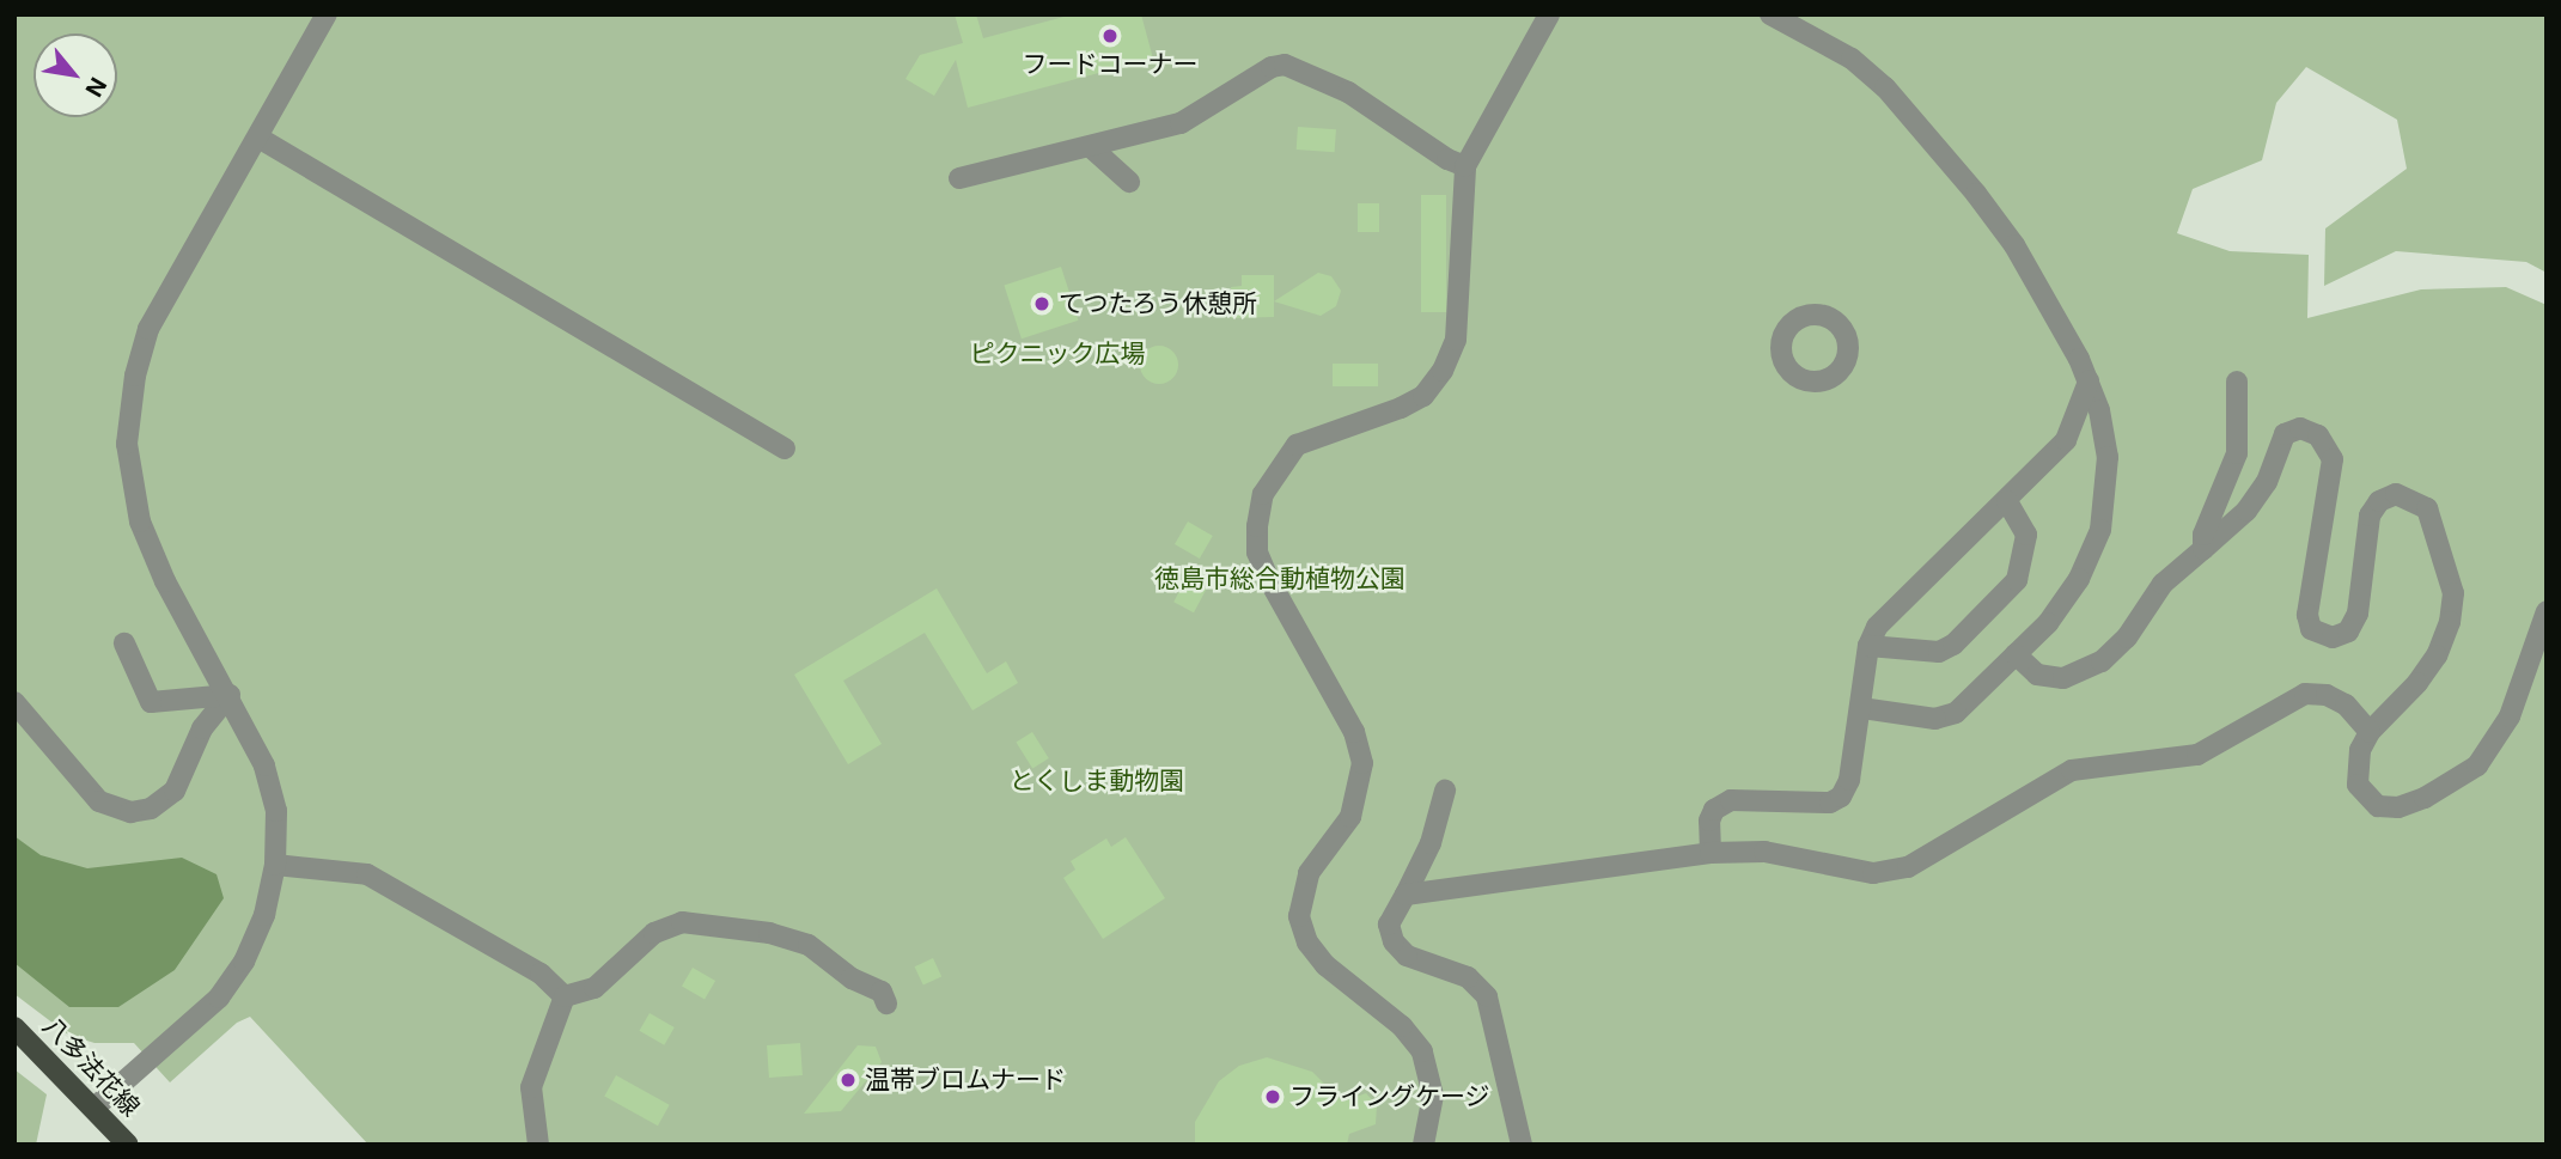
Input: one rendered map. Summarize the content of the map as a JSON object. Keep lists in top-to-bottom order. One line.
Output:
{"streets":{"main road":["八多法花線"]},"parks":["ピクニック広場","徳島市総合動植物公園","とくしま動物園"],"places":["フードコーナー","てつたろう休憩所","温帯ブロムナード","フライングケージ"],"north":"bottom right"}
